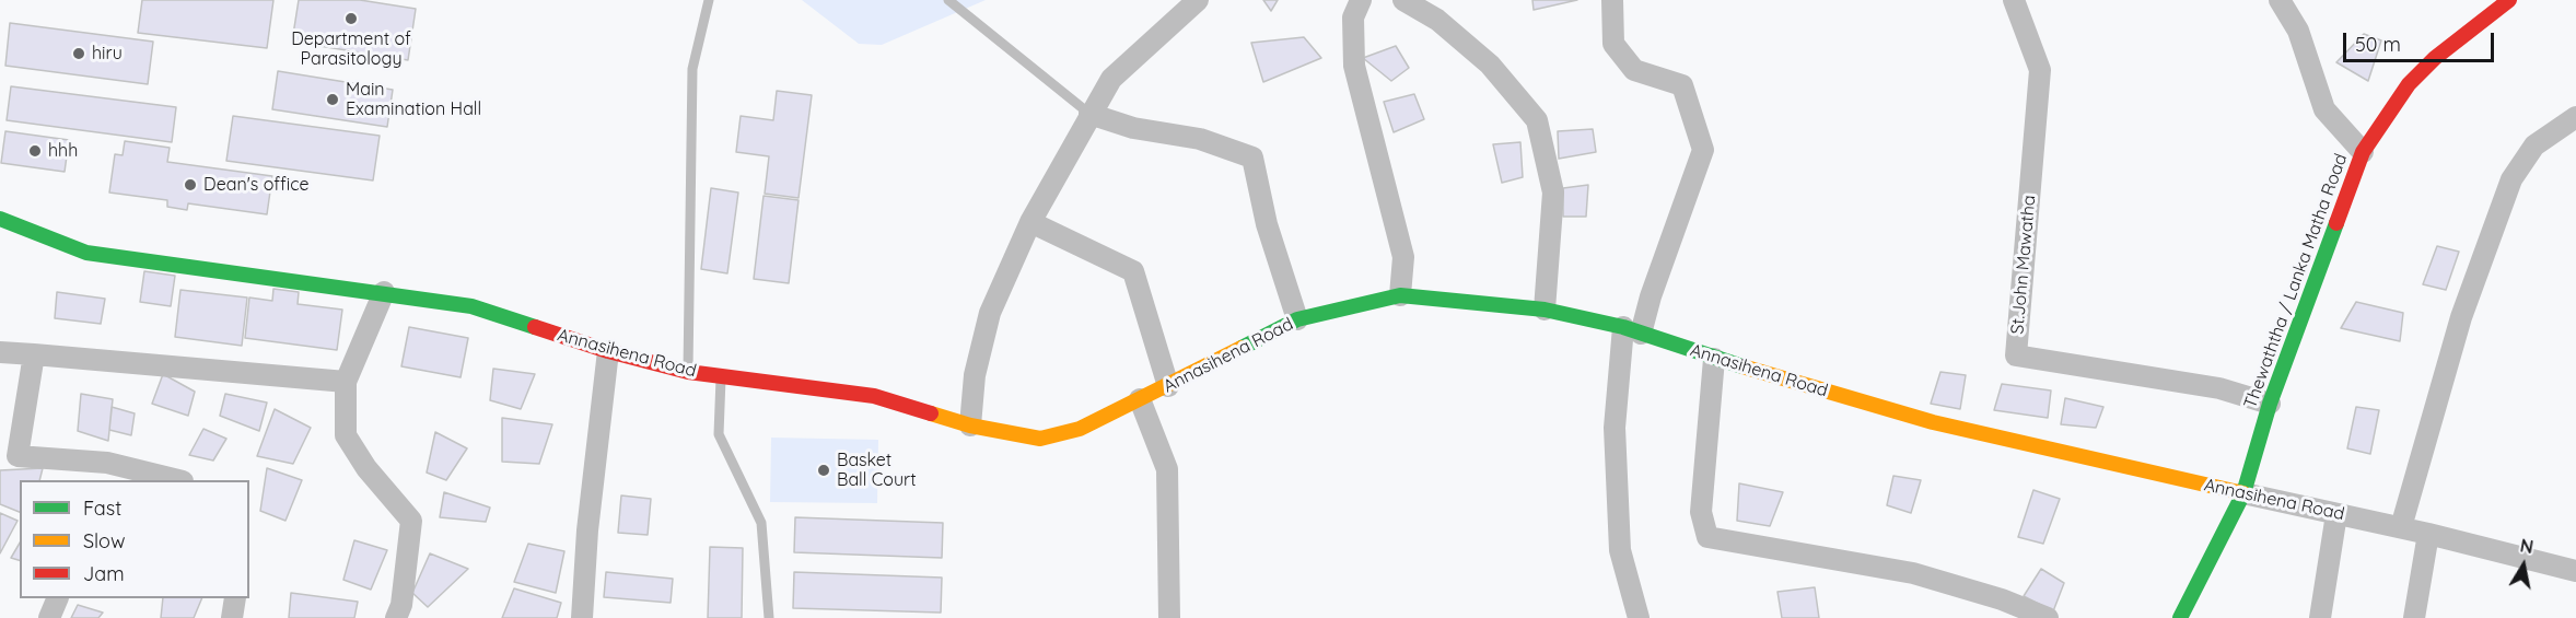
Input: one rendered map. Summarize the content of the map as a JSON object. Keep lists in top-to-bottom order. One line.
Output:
{"streets":{"street":["St.John Mawatha","Thewaththa / Lanka Matha Road","Annasihena Road"]},"crossings":[["St.John Mawatha","Thewaththa / Lanka Matha Road"],["Thewaththa / Lanka Matha Road","Annasihena Road"]],"places":["Department of Parasitology","hiru","Main Examination Hall","hhh","Dean's office","Basket Ball Court"],"legend":["Fast","Slow","Jam"],"scale_bar":"50 m","north":"top"}
